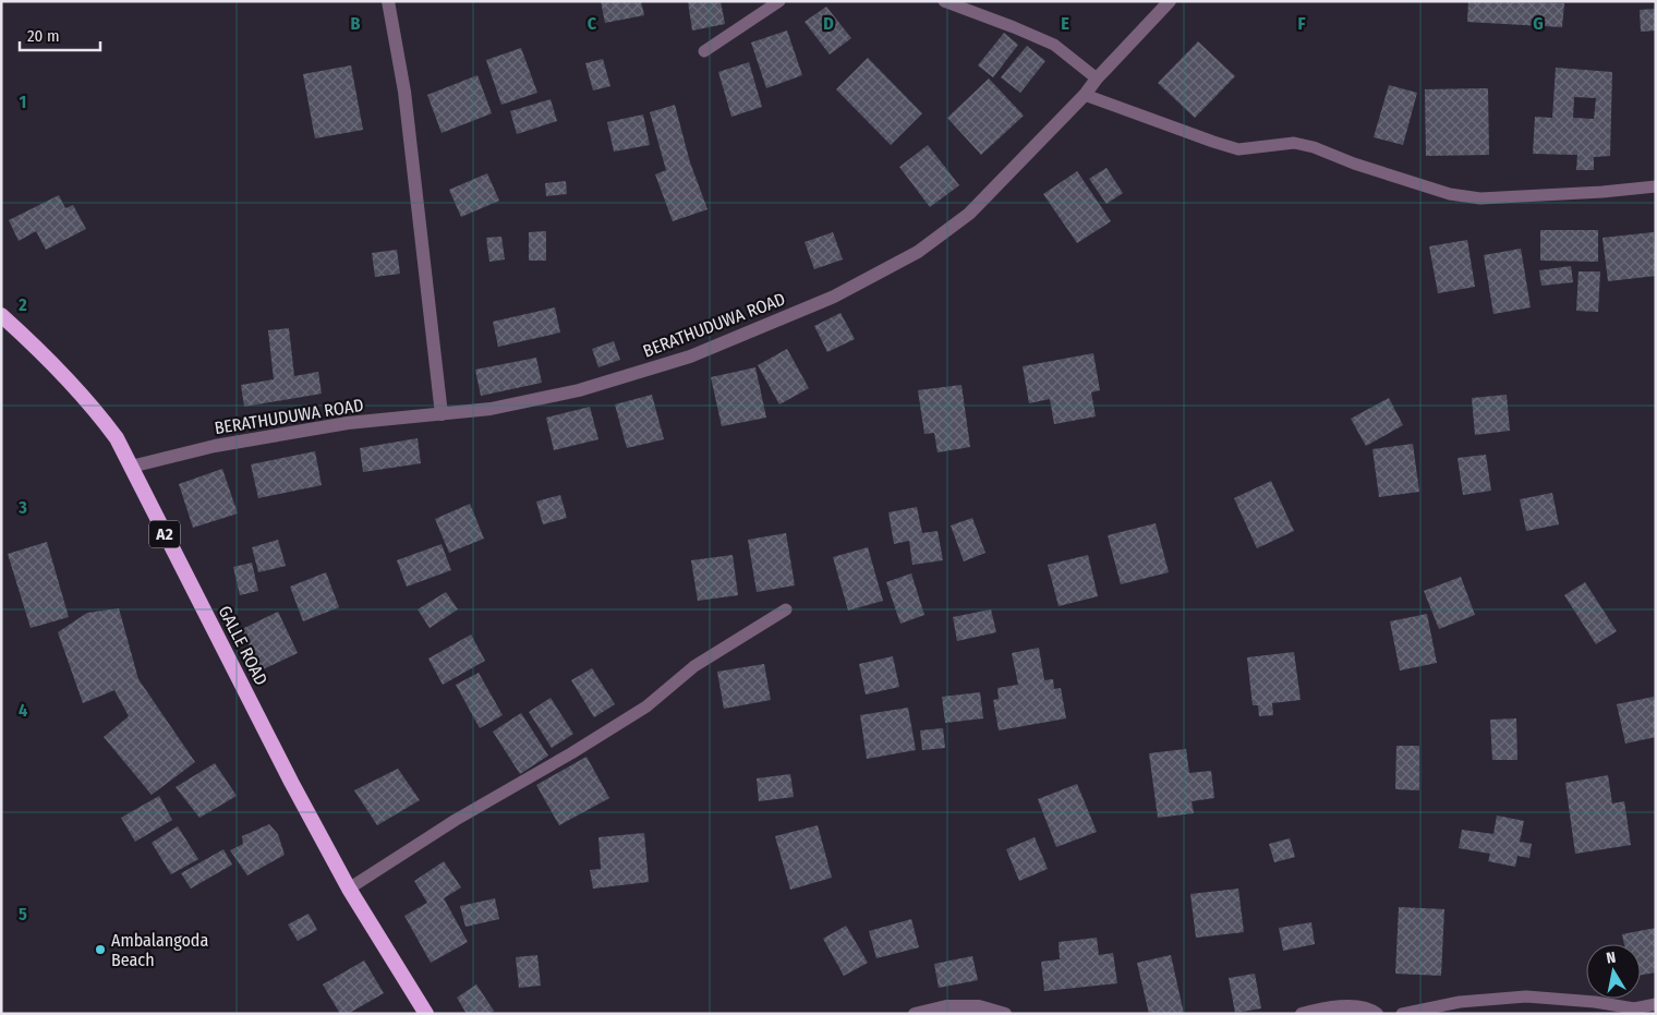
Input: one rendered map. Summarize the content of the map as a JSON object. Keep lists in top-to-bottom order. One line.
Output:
{"streets":{"highway":["A2","GALLE ROAD"],"street":["BERATHUDUWA ROAD"]},"crossings":[["BERATHUDUWA ROAD","GALLE ROAD"]],"places":["Ambalangoda Beach"],"scale_bar":"20 m","north":"top","grid":{"columns":["B","C","D","E","F","G"],"rows":["1","2","3","4","5"]}}
